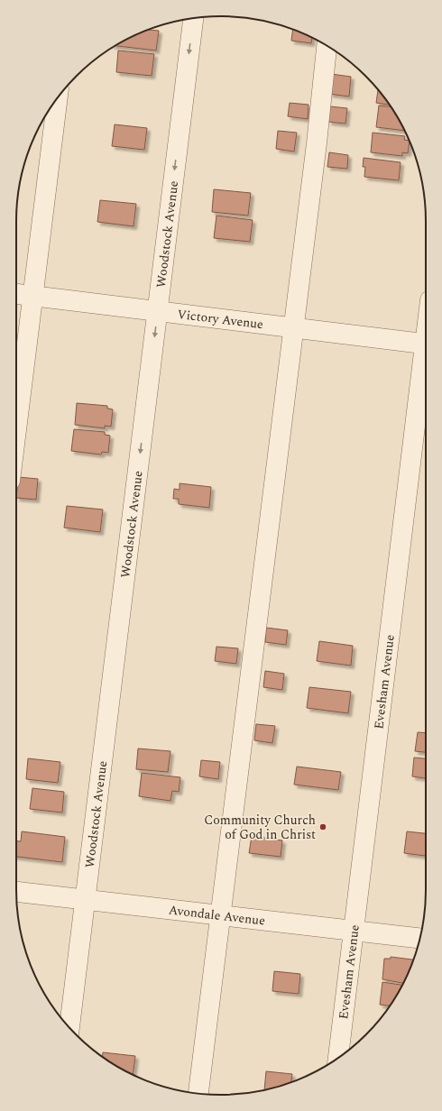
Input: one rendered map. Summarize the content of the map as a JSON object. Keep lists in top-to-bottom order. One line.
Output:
{"streets":{"street":["Woodstock Avenue","Victory Avenue","Evesham Avenue","Avondale Avenue"]},"crossings":[["Woodstock Avenue","Victory Avenue"],["Woodstock Avenue","Avondale Avenue"],["Evesham Avenue","Avondale Avenue"]],"places":["Community Church of God in Christ"]}
